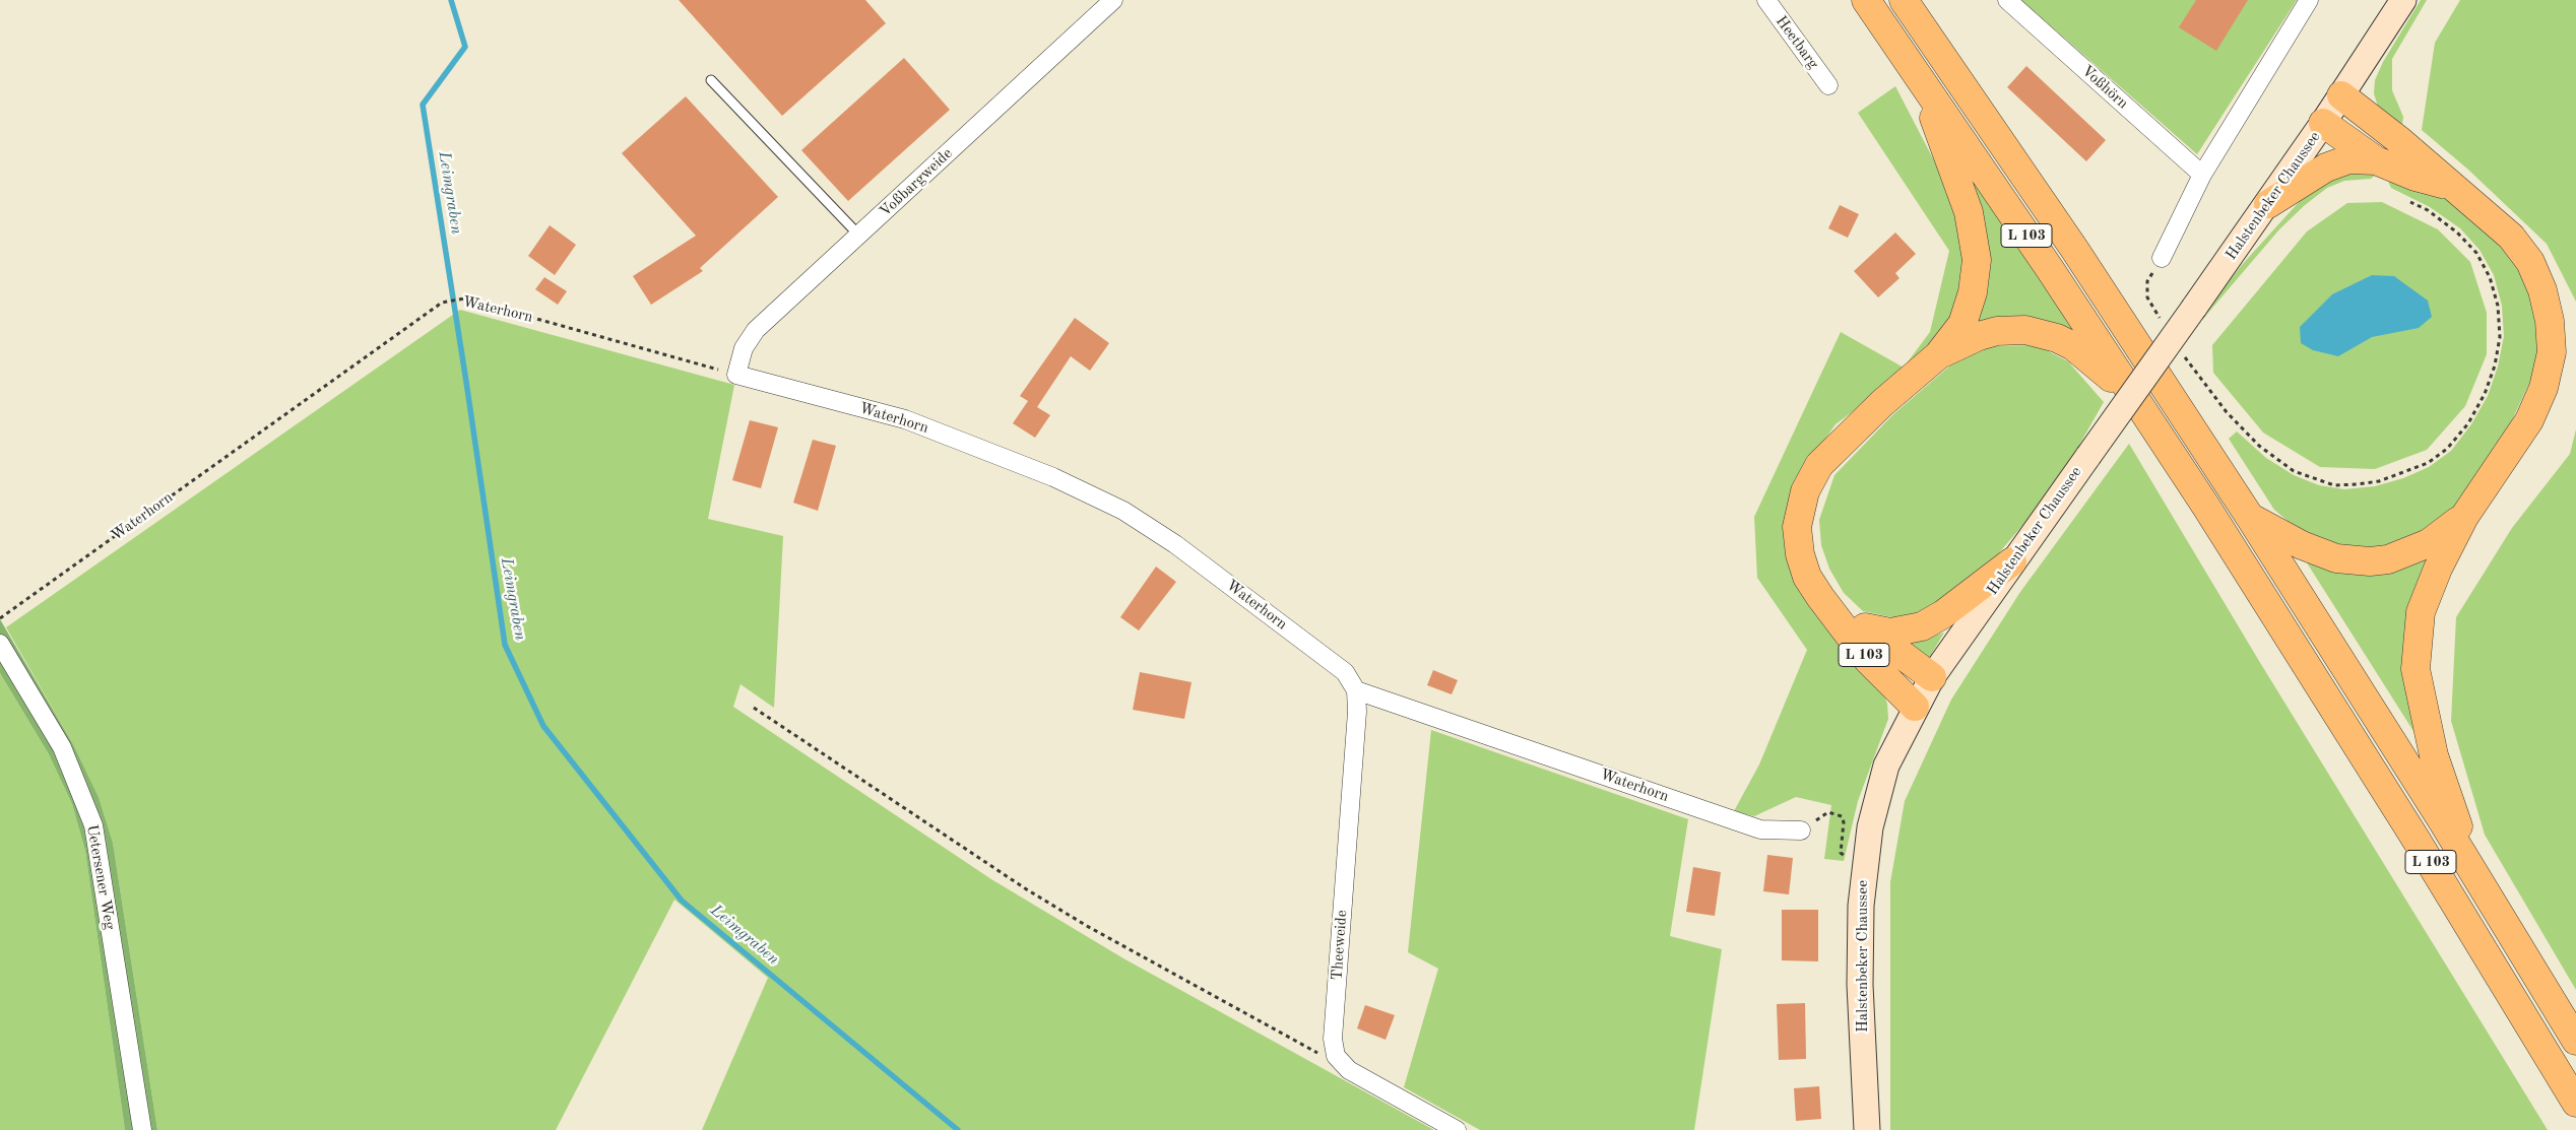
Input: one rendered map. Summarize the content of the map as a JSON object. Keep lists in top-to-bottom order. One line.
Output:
{"streets":{"highway":["L 103"],"main road":["Halstenbeker Chaussee"],"street":["Heetbarg","Voßhörn","Voßbargweide","Waterhorn","Uetersener Weg","Theeweide"]},"crossings":[["Voßbargweide","Waterhorn"],["Halstenbeker Chaussee","L 103"],["Waterhorn","Theeweide"]],"water":["Leimgraben"]}
